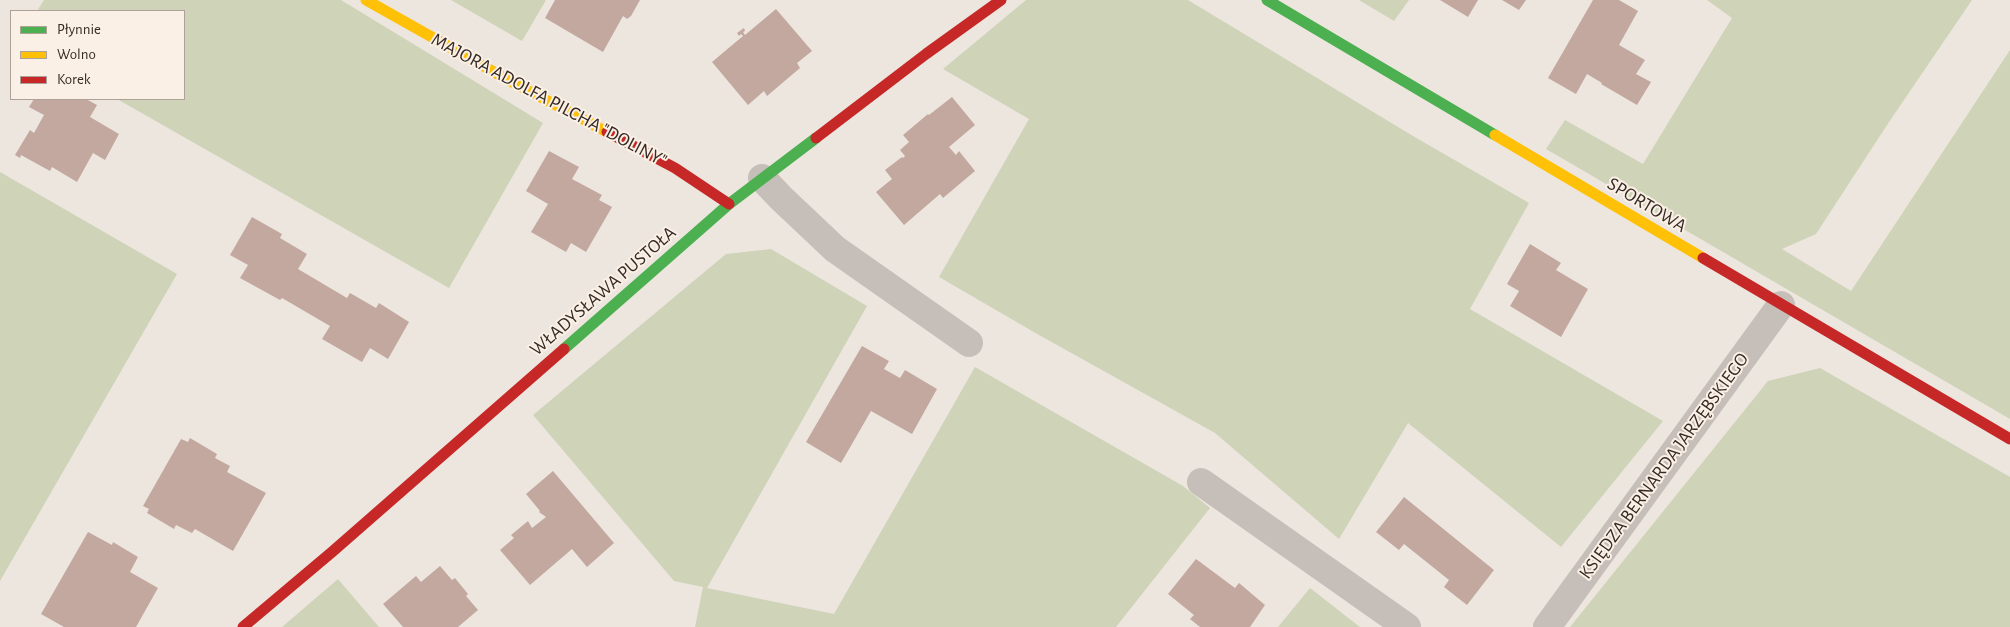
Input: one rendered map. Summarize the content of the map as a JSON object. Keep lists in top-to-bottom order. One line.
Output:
{"streets":{"street":["MAJORA ADOLFA PILCHA \"DOLINY\"","SPORTOWA","WŁADYSŁAWA PUSTOŁA","KSIĘDZA BERNARDA JARZĘBSKIEGO"]},"crossings":[["MAJORA ADOLFA PILCHA \"DOLINY\"","WŁADYSŁAWA PUSTOŁA"],["SPORTOWA","KSIĘDZA BERNARDA JARZĘBSKIEGO"]],"legend":["Płynnie","Wolno","Korek"]}
